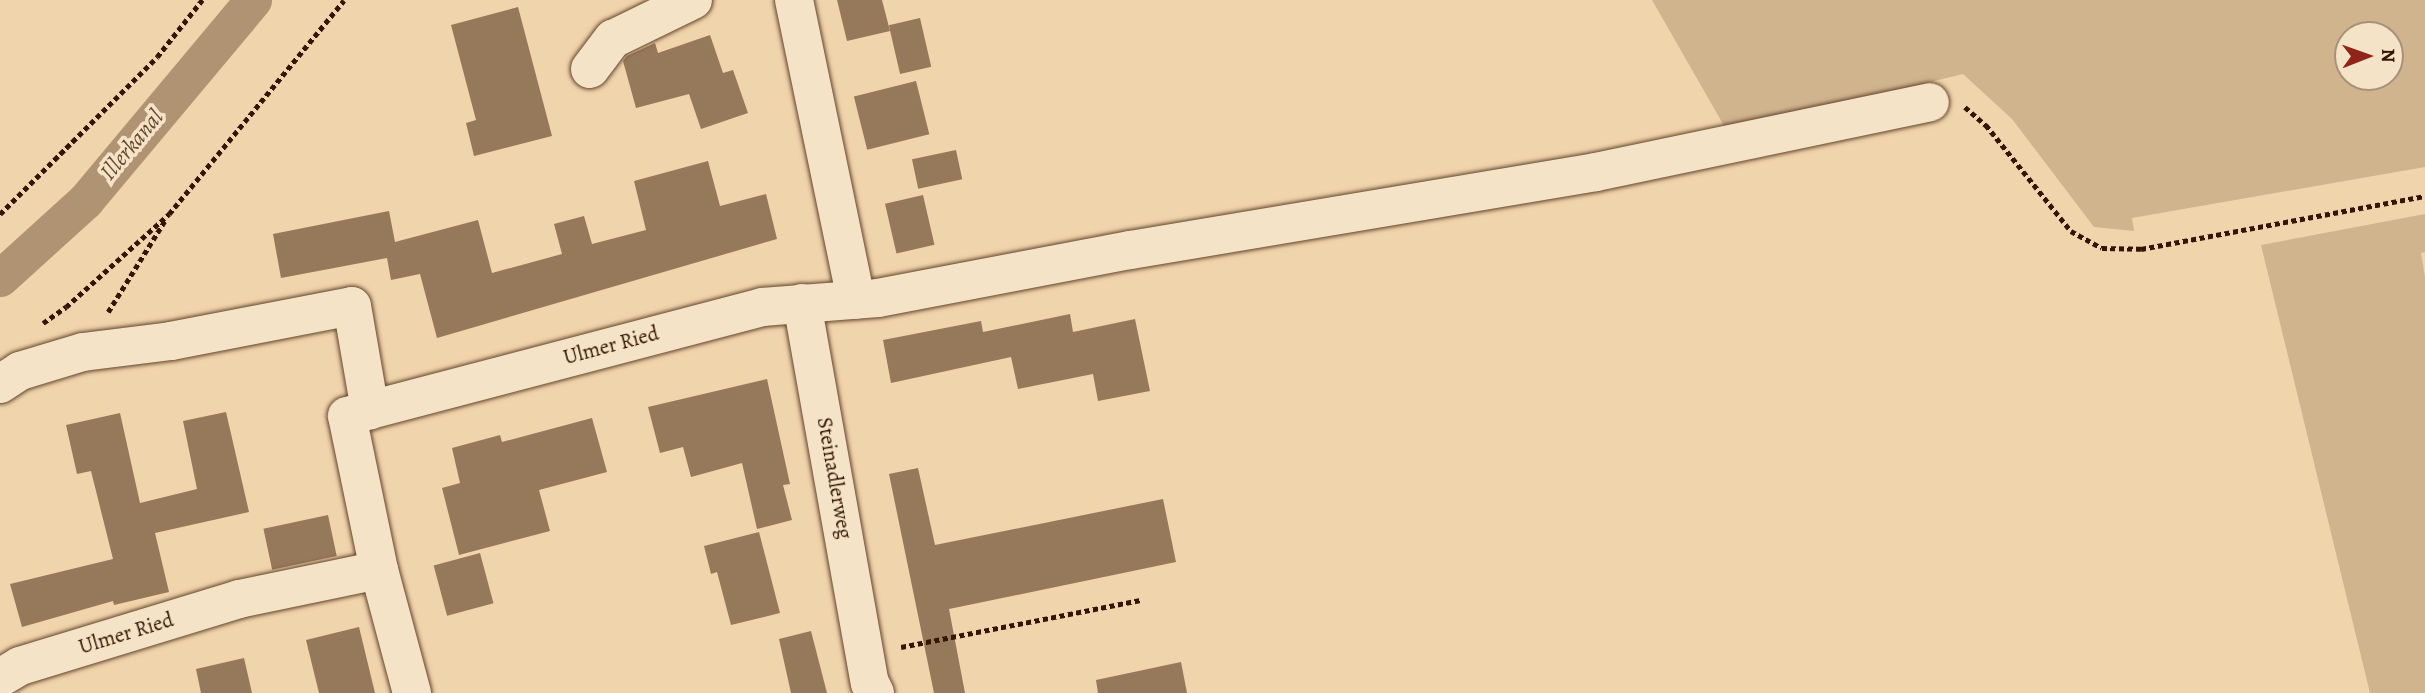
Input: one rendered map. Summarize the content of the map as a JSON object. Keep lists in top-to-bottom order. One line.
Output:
{"streets":{"street":["Ulmer Ried","Steinadlerweg"]},"crossings":[["Ulmer Ried","Steinadlerweg"]],"water":["Illerkanal"],"north":"right"}
